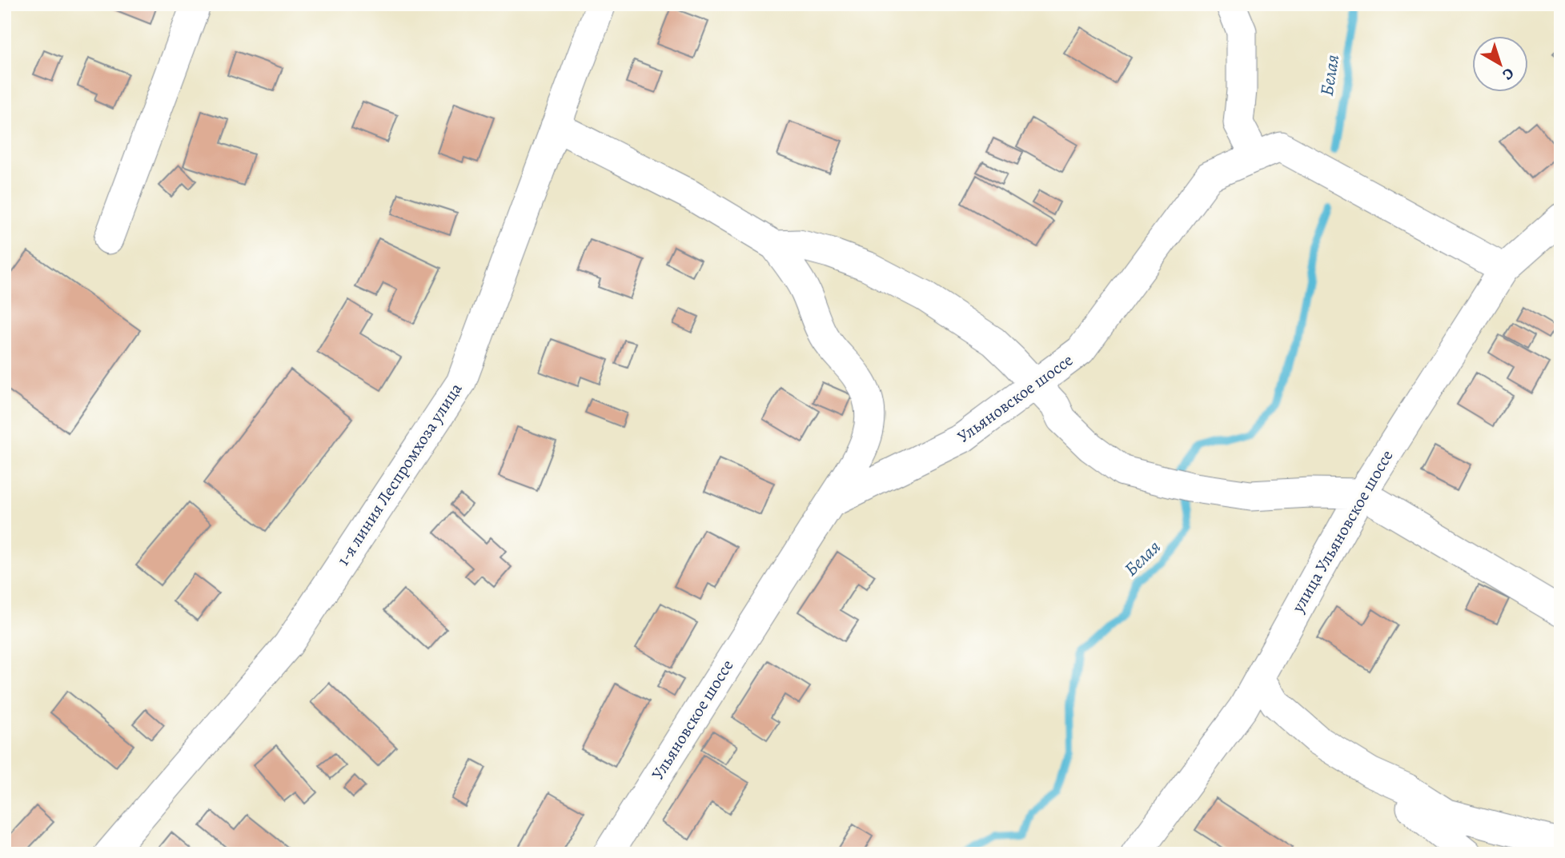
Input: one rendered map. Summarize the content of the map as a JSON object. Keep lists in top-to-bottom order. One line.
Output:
{"streets":{"street":["Ульяновское шоссе","1-я линия Леспромхоза улица","улица Ульяновское шоссе"]},"crossings":[["Ульяновское шоссе","улица Ульяновское шоссе"]],"water":["Белая"],"north":"bottom right"}
